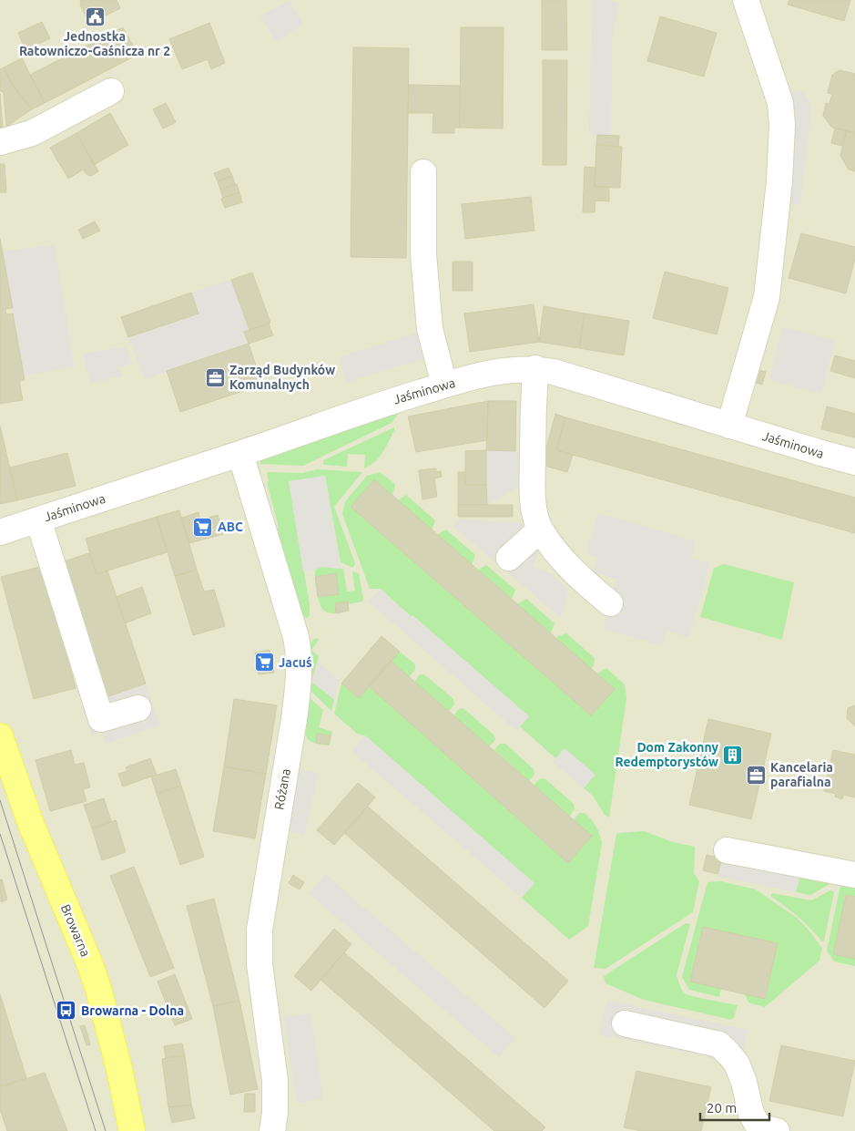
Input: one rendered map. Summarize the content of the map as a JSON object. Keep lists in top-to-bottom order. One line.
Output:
{"streets":{"main road":["Browarna"],"street":["Jaśminowa","Różana"]},"crossings":[["Jaśminowa","Różana"]],"places":{"public building":["Jednostka Ratowniczo-Gaśnicza nr 2"],"office":["Zarząd Budynków Komunalnych","Kancelaria parafialna"],"supermarket":["ABC","Jacuś"],"building":["Dom Zakonny Redemptorystów"],"bus stop":["Browarna - Dolna"]},"scale_bar":"20 m"}
